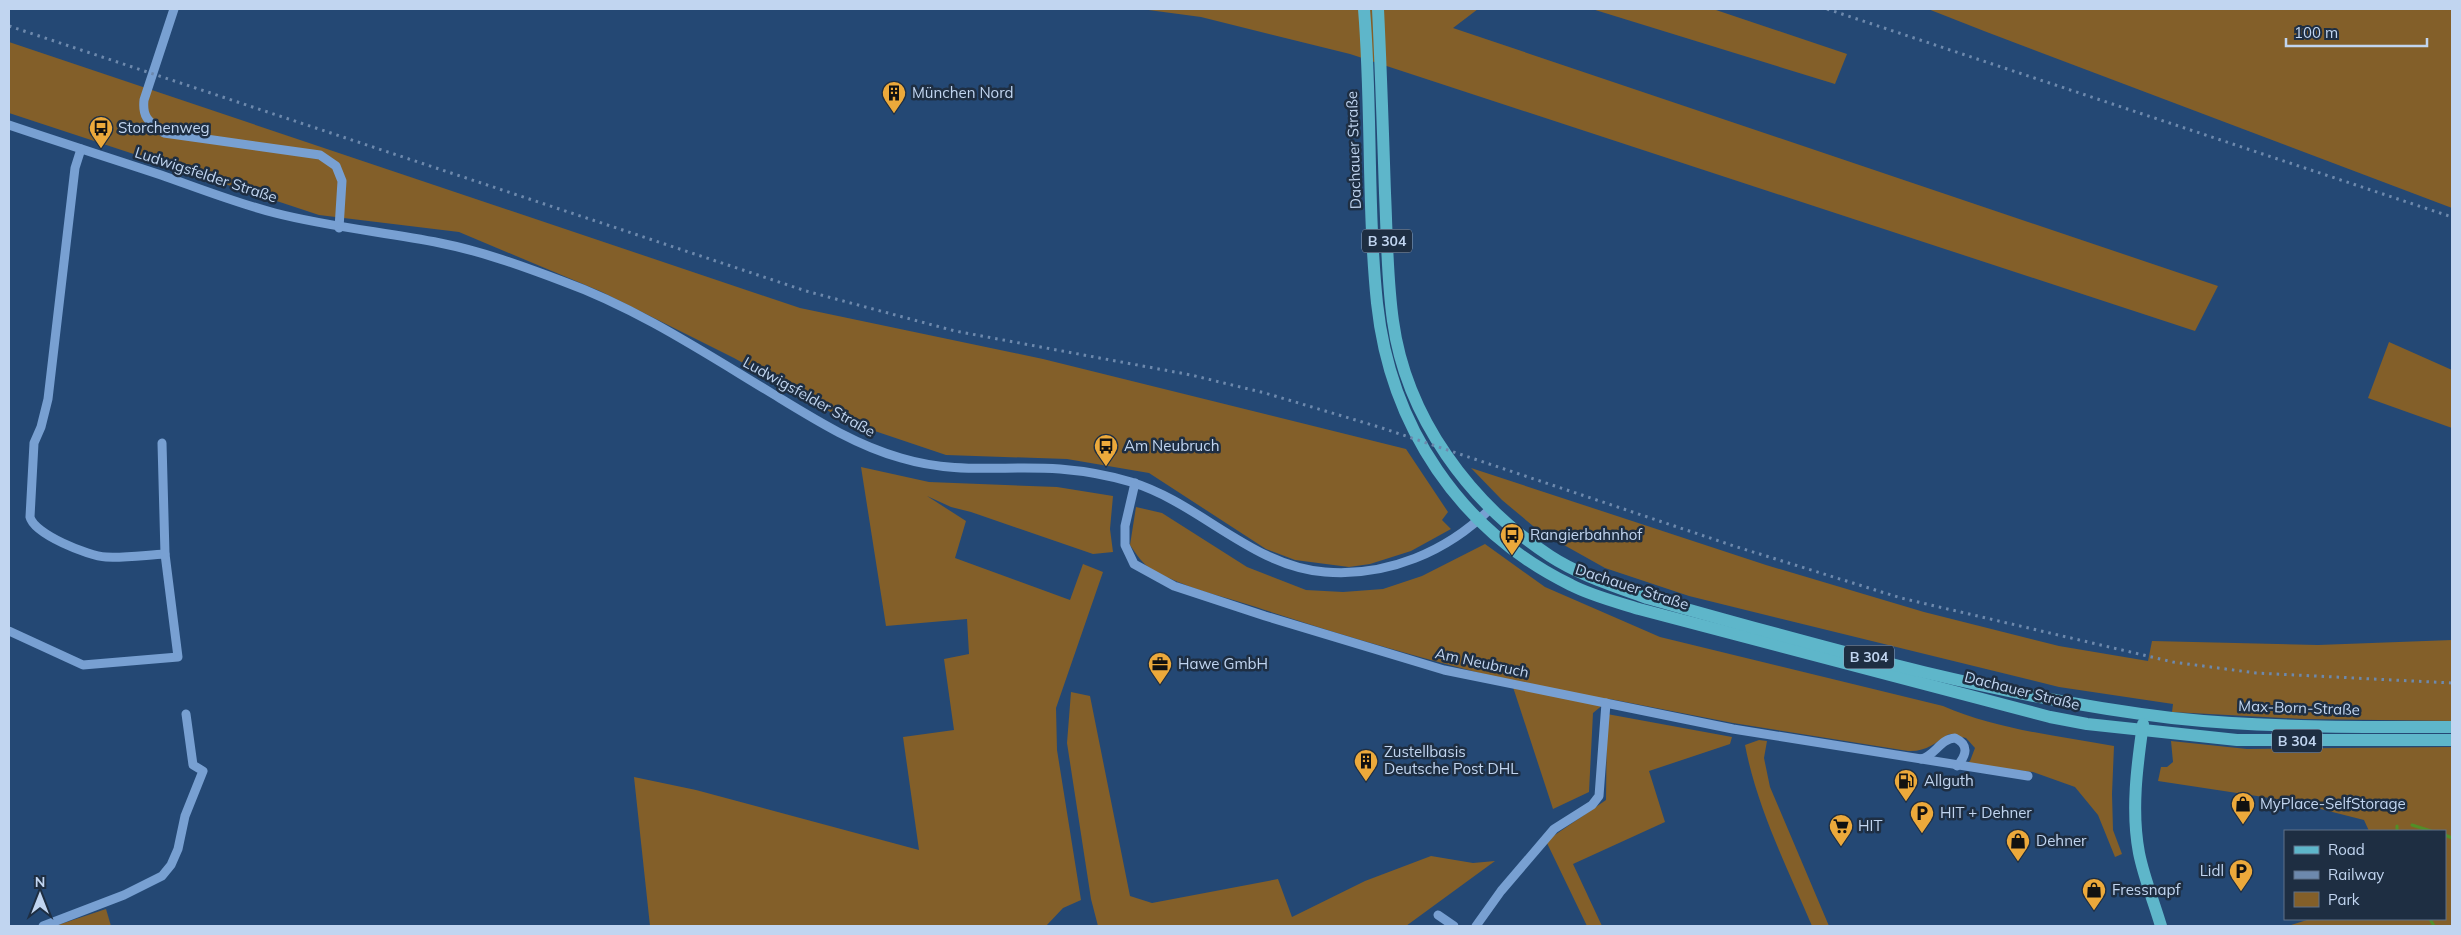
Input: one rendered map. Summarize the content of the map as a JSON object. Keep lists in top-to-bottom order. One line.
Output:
{"streets":{"main road":["Dachauer Straße","B 304","Max-Born-Straße"],"street":["Ludwigsfelder Straße","Am Neubruch"]},"crossings":[["Dachauer Straße","Ludwigsfelder Straße"],["Dachauer Straße","Max-Born-Straße"],["Ludwigsfelder Straße","Am Neubruch"]],"places":{"building":["München Nord","Zustellbasis Deutsche Post DHL"],"bus stop":["Storchenweg","Am Neubruch","Rangierbahnhof"],"office":["Hawe GmbH"],"fuel station":["Allguth"],"shop":["MyPlace-SelfStorage","Dehner","Fressnapf"],"parking":["HIT + Dehner","Lidl"],"supermarket":["HIT"]},"legend":["Road","Railway","Park"],"scale_bar":"100 m","north":"top"}
